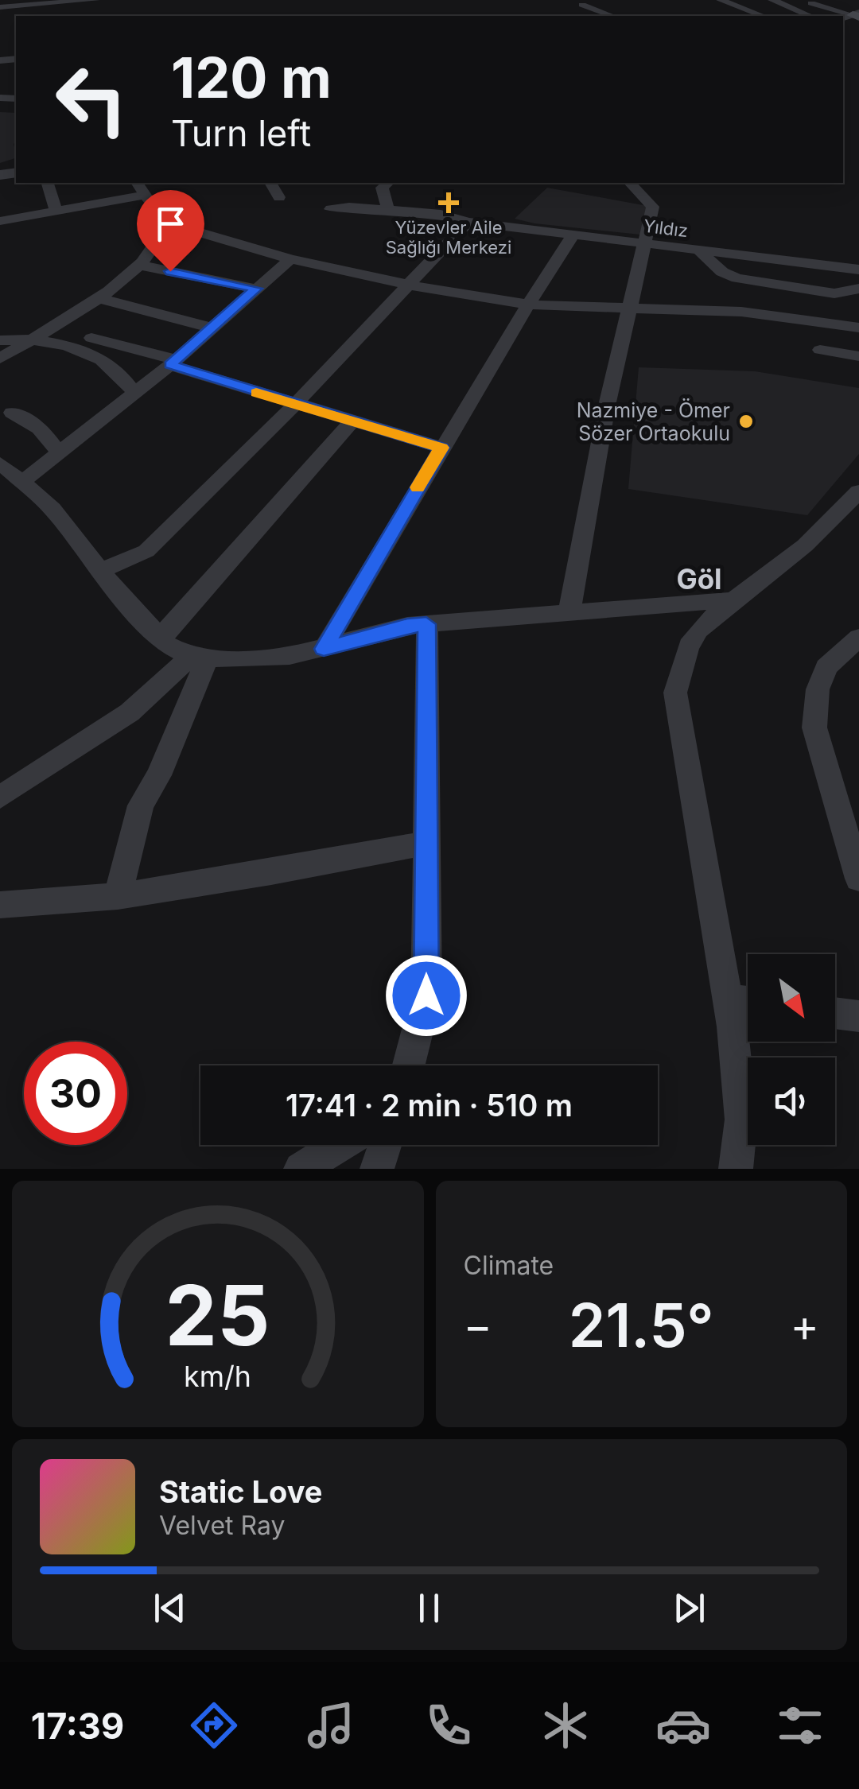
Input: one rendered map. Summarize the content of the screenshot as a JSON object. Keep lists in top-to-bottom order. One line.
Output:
{"streets":{"street":["Yıldız"]},"districts":["Göl"],"places":{"health":["Yüzevler Aile Sağlığı Merkezi"],"other":["Nazmiye - Ömer Sözer Ortaokulu"]},"north":"bottom right","page":{"turn":["120 m","Turn left"],"limit":"30","trip":"17:41 · 2 min · 510 m","tile":"Climate","heat":["−","21.5°","+"],"song":["Static Love","Velvet Ray"],"tabs":"17:39","gauge":["25","km/h"]}}
